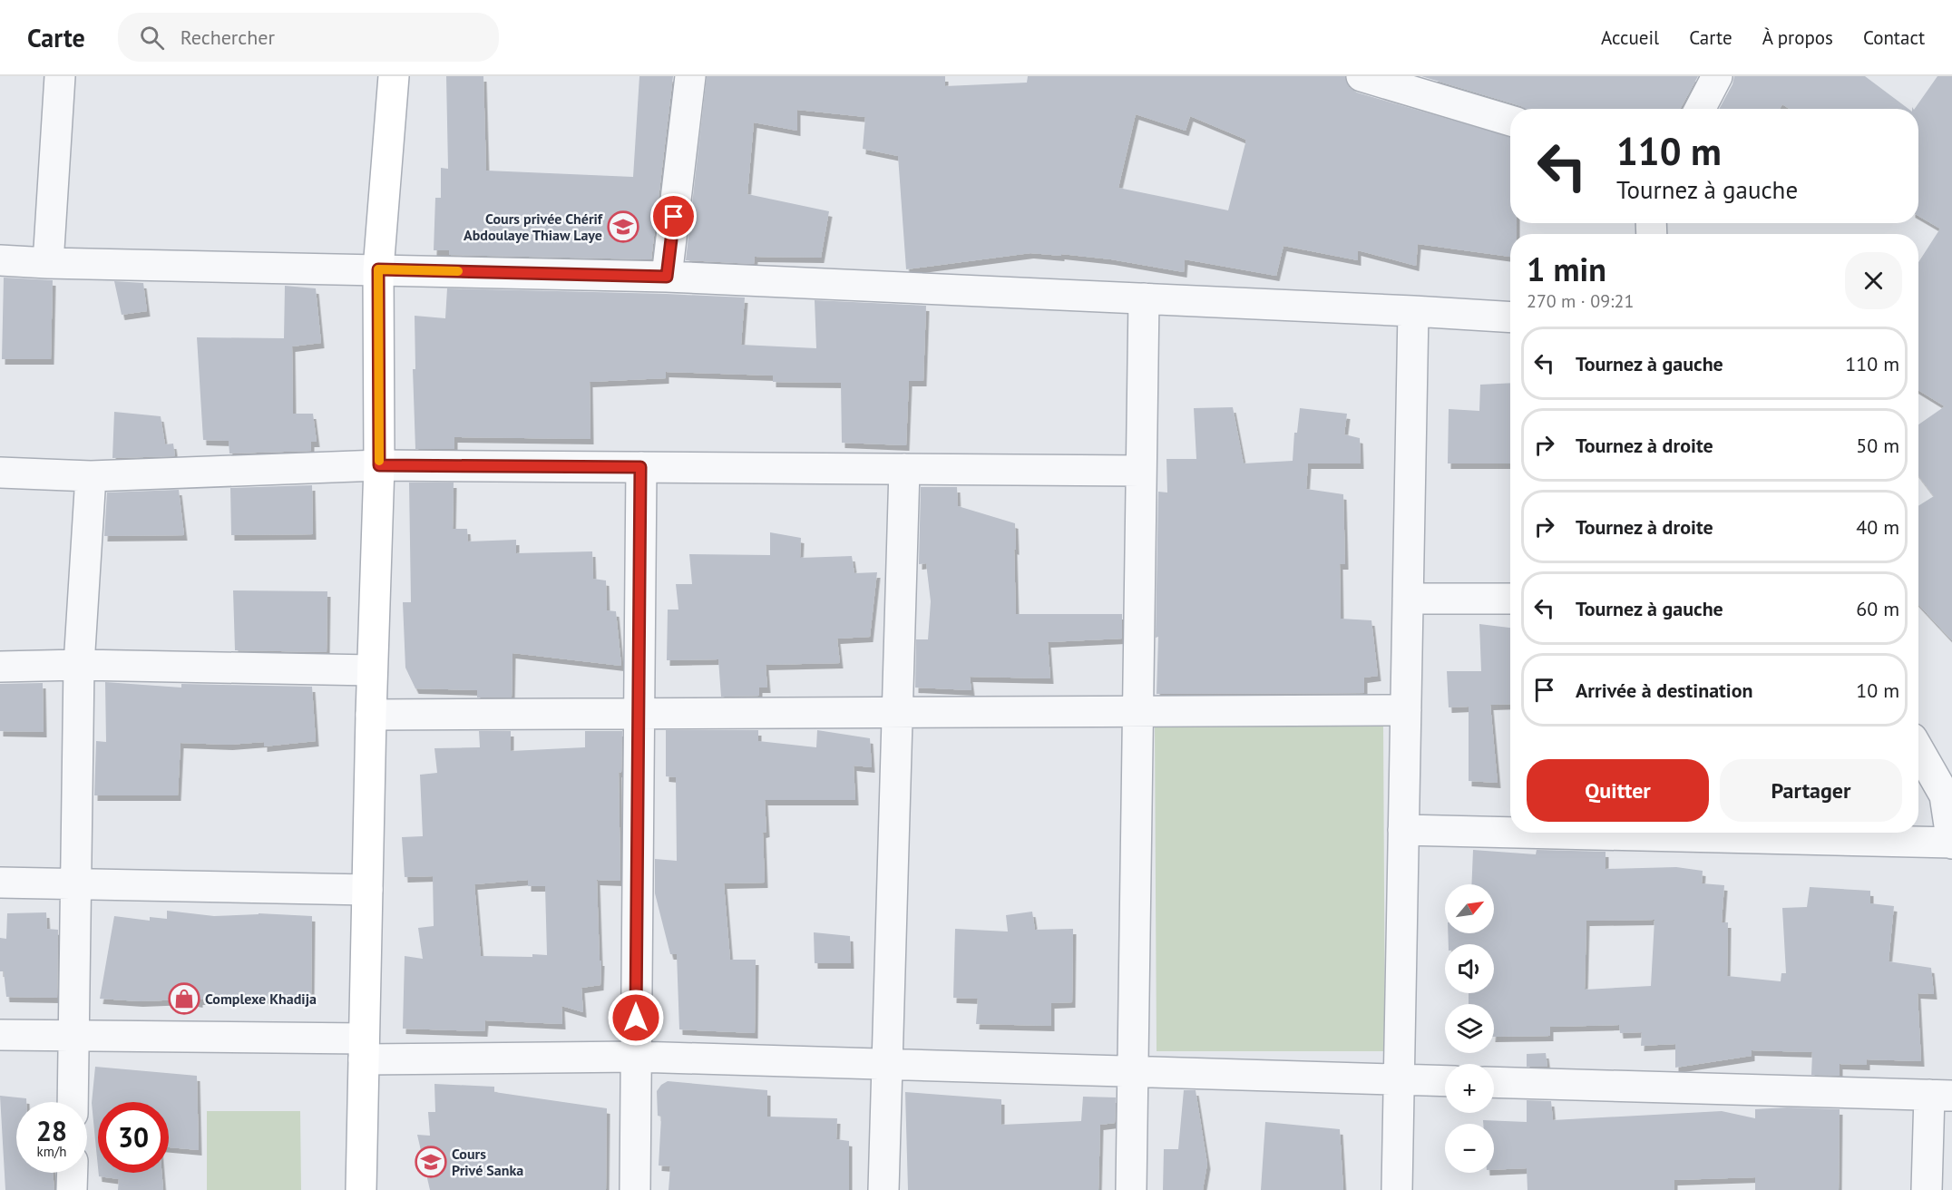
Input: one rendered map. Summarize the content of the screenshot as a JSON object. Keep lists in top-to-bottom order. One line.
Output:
{"places":{"school or university":["Cours privée Chérif Abdoulaye Thiaw Laye","Cours Privé Sanka"],"shop":["Complexe Khadija"]},"north":"top right","page":{"header":"Carte","search":"Rechercher","nav":["Accueil","Carte","À propos","Contact"],"turn":["110 m","Tournez à gauche"],"heading":["1 min","270 m · 09:21"],"list":[{"name":"Tournez à gauche","value":"110 m"},{"name":"Tournez à droite","value":"50 m"},{"name":"Tournez à droite","value":"40 m"},{"name":"Tournez à gauche","value":"60 m"},{"name":"Arrivée à destination","value":"10 m"}],"buttons":["Quitter","Partager"],"map_buttons":["+","−"],"speed":"28 km/h","limit":"30"}}
